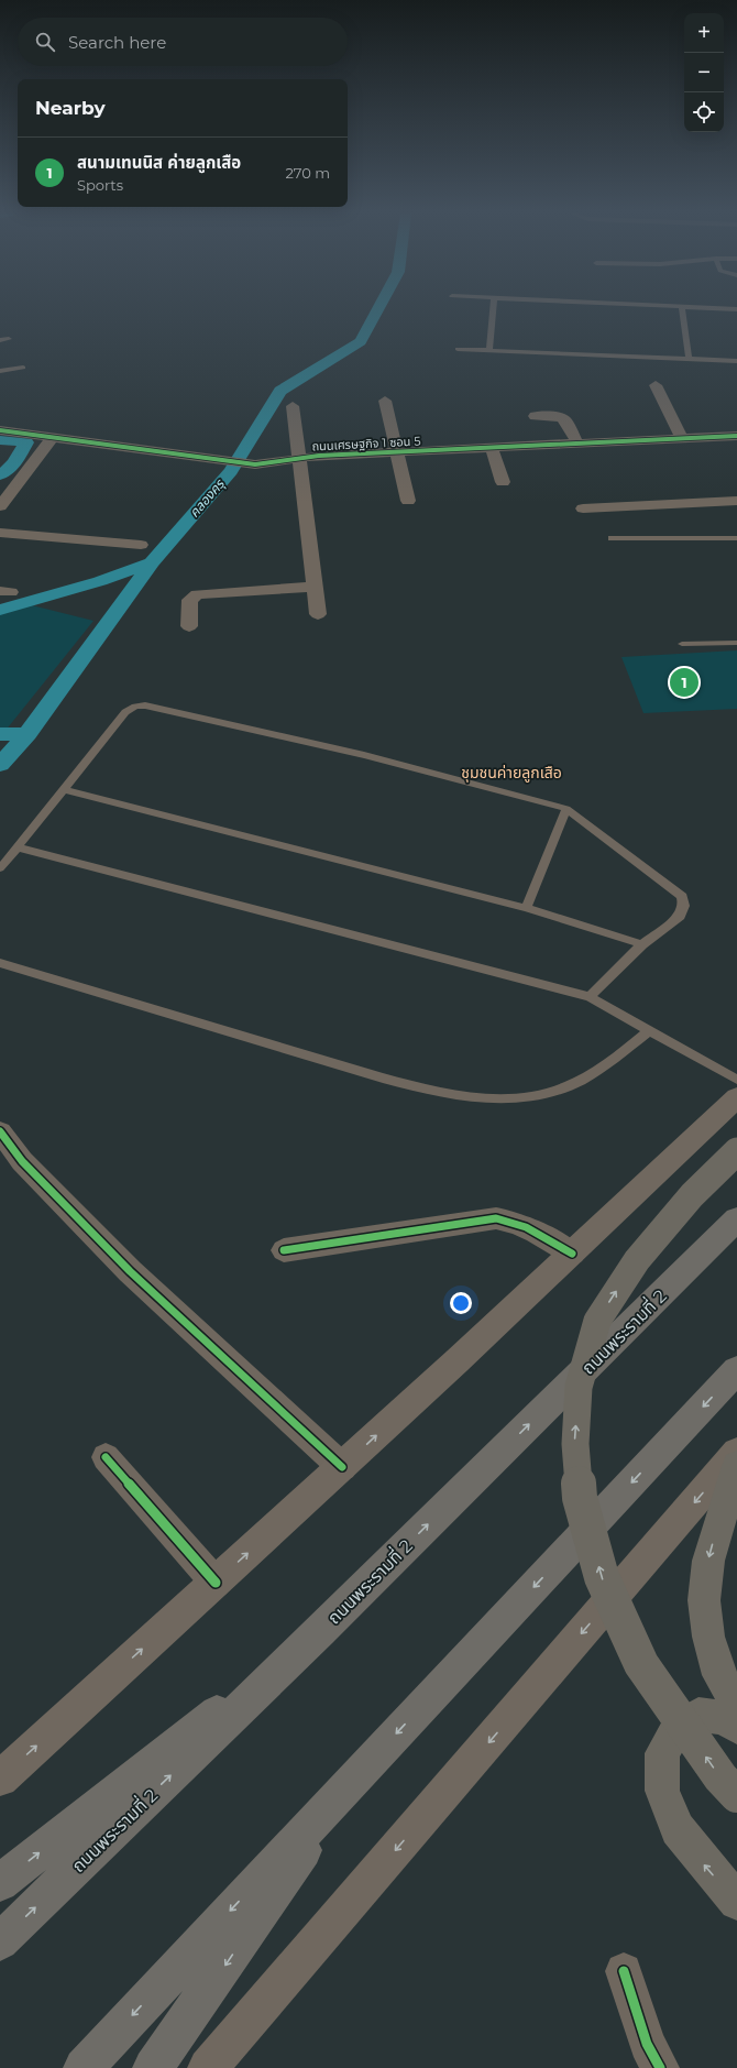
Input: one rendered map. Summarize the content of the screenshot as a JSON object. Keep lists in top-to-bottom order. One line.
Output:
{"streets":{"highway":["ถนนพระรามที่ 2"],"street":["ถนนเศรษฐกิจ 1 ซอน 5"]},"districts":["ชุมชนค่ายลูกเสือ"],"water":["คลองครุ"],"page":{"map_buttons":["+","−"],"search":"Search here","heading":"Nearby","list":[{"mark":"1","name":"สนามเทนนิส ค่ายลูกเสือ","note":"Sports","value":"270 m"}],"pins":"1"}}
